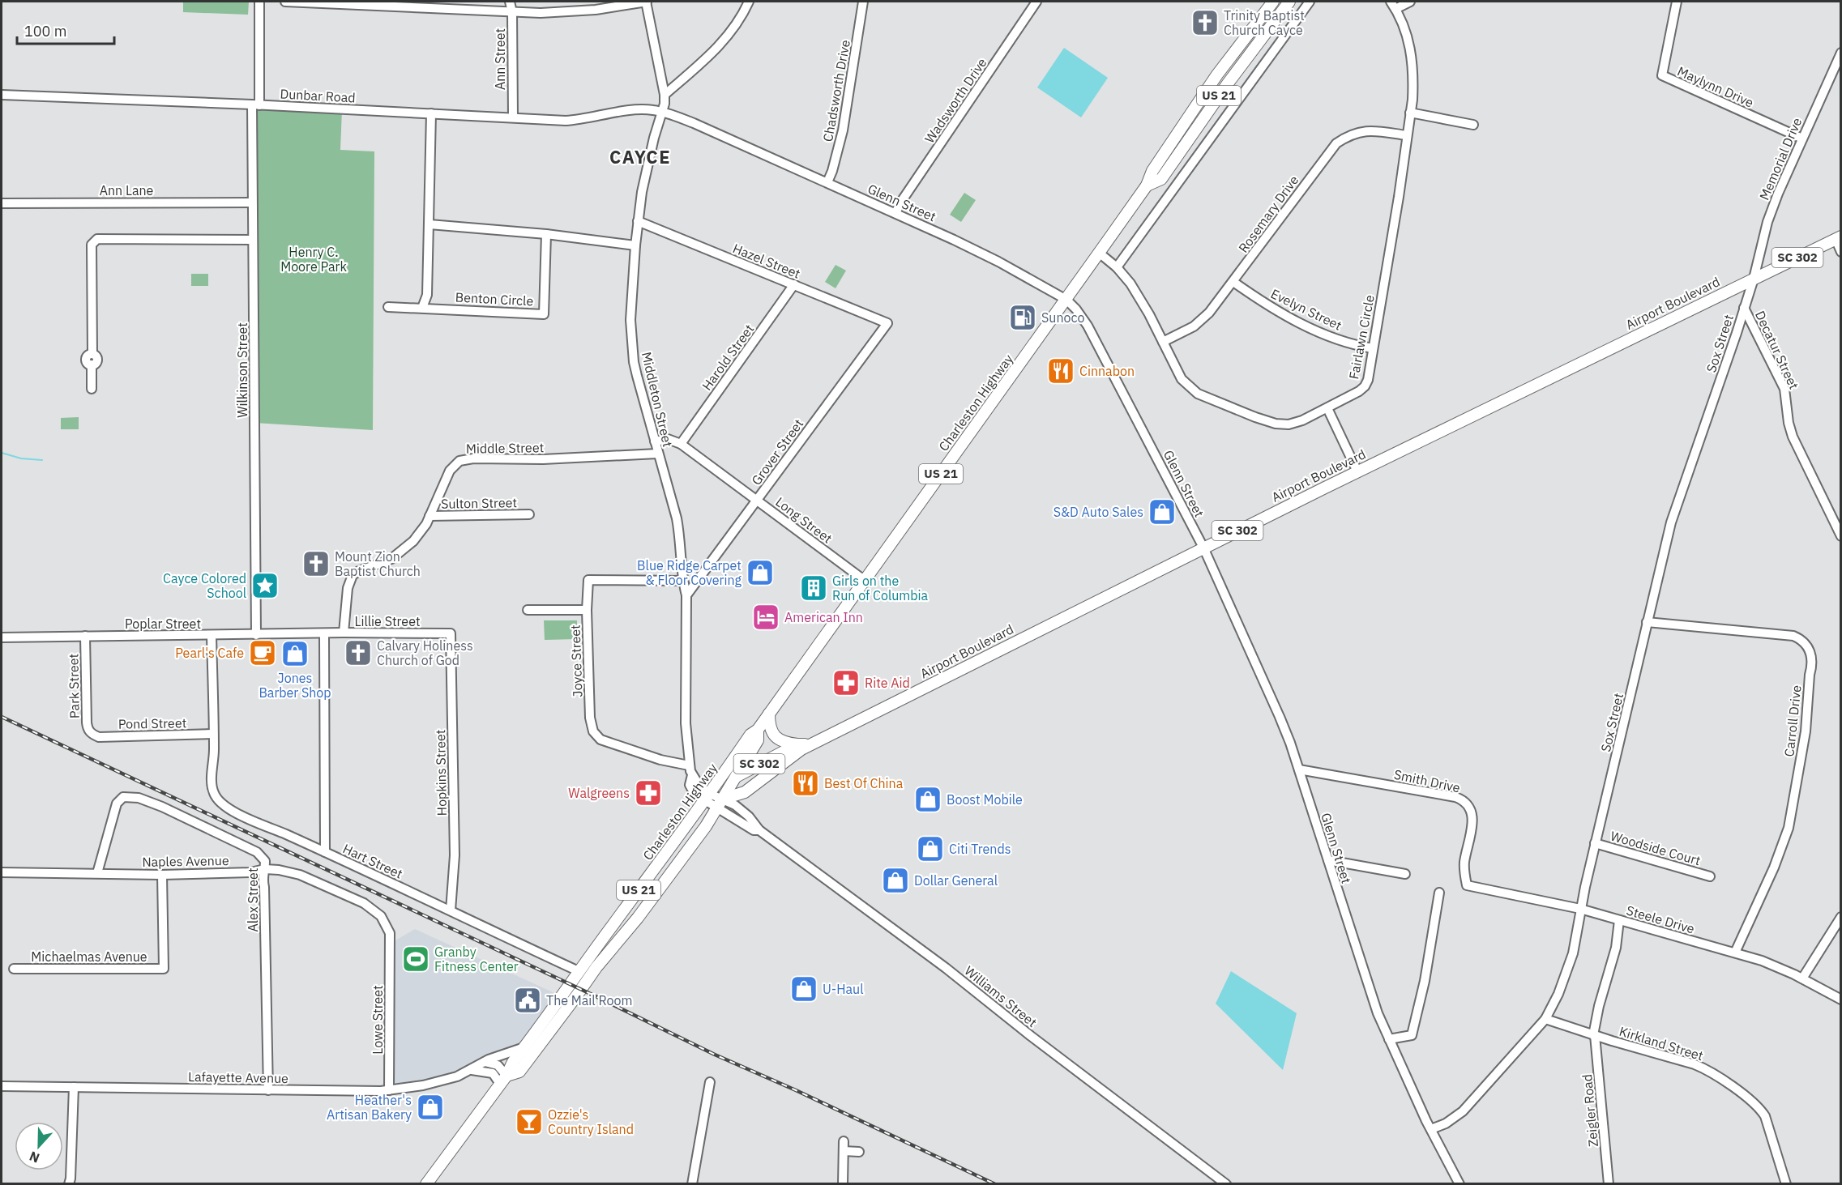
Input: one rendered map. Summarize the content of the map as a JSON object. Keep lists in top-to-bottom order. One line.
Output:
{"streets":{"main road":["US 21","SC 302","Airport Boulevard","Charleston Highway"],"street":["Ann Street","Maylynn Drive","Chadsworth Drive","Dunbar Road","Wadsworth Drive","Memorial Drive","Ann Lane","Glenn Street","Rosemary Drive","Hazel Street","Benton Circle","Evelyn Street","Fairlawn Circle","Sox Street","Decatur Street","Harold Street","Wilkinson Street","Middleton Street","Middle Street","Grover Street","Sulton Street","Long Street","Lillie Street","Poplar Street","Joyce Street","Park Street","Carroll Drive","Pond Street","Hopkins Street","Smith Drive","Woodside Court","Naples Avenue","Hart Street","Alex Street","Steele Drive","Michaelmas Avenue","Williams Street","Lowe Street","Kirkland Street","Lafayette Avenue","Zeigler Road"]},"crossings":[["Ann Street","Dunbar Road"],["Maylynn Drive","Memorial Drive"],["Chadsworth Drive","Glenn Street"],["Dunbar Road","Glenn Street"],["Dunbar Road","Wilkinson Street"],["Wadsworth Drive","Glenn Street"],["Memorial Drive","Airport Boulevard"],["Memorial Drive","Sox Street"],["Ann Lane","Wilkinson Street"],["Glenn Street","Airport Boulevard"],["Glenn Street","Sox Street"],["Glenn Street","Middleton Street"],["Glenn Street","Charleston Highway"],["Glenn Street","Smith Drive"],["Rosemary Drive","Evelyn Street"],["Rosemary Drive","Fairlawn Circle"],["Hazel Street","Harold Street"],["Hazel Street","Middleton Street"],["Hazel Street","Grover Street"],["Airport Boulevard","Sox Street"],["Airport Boulevard","Middleton Street"],["Airport Boulevard","Charleston Highway"],["Airport Boulevard","Williams Street"],["Evelyn Street","Fairlawn Circle"],["Fairlawn Circle","Charleston Highway"],["Sox Street","Decatur Street"],["Sox Street","Carroll Drive"],["Sox Street","Woodside Court"],["Sox Street","Steele Drive"],["Sox Street","Kirkland Street"],["Harold Street","Long Street"],["Wilkinson Street","Poplar Street"],["Middleton Street","Charleston Highway"],["Middleton Street","Middle Street"],["Middleton Street","Grover Street"],["Middleton Street","Long Street"],["Middleton Street","Joyce Street"],["Middleton Street","Williams Street"],["Charleston Highway","Long Street"],["Charleston Highway","Hart Street"],["Charleston Highway","Williams Street"],["Charleston Highway","Lafayette Avenue"],["Middle Street","Sulton Street"],["Middle Street","Lillie Street"],["Grover Street","Long Street"],["Lillie Street","Poplar Street"],["Lillie Street","Hopkins Street"],["Poplar Street","Park Street"],["Park Street","Pond Street"],["Carroll Drive","Steele Drive"],["Pond Street","Hart Street"],["Hopkins Street","Hart Street"],["Smith Drive","Steele Drive"],["Naples Avenue","Alex Street"],["Naples Avenue","Michaelmas Avenue"],["Naples Avenue","Lowe Street"],["Alex Street","Lafayette Avenue"],["Steele Drive","Zeigler Road"],["Lowe Street","Lafayette Avenue"],["Kirkland Street","Zeigler Road"]],"districts":["CAYCE"],"parks":["Henry C. Moore Park"],"places":{"church":["Trinity Baptist Church Cayce","Mount Zion Baptist Church","Calvary Holiness Church of God"],"fuel station":["Sunoco"],"restaurant":["Cinnabon","Best Of China"],"shop":["S&D Auto Sales","Blue Ridge Carpet & Floor Covering","Jones Barber Shop","Boost Mobile","Citi Trends","Dollar General","U-Haul","Heather's Artisan Bakery"],"place":["Cayce Colored School"],"building":["Girls on the Run of Columbia"],"hotel":["American Inn"],"cafe":["Pearl's Cafe"],"pharmacy":["Rite Aid","Walgreens"],"sports":["Granby Fitness Center"],"public building":["The Mail Room"],"bar":["Ozzie's Country Island"]},"scale_bar":"100 m","north":"bottom"}
